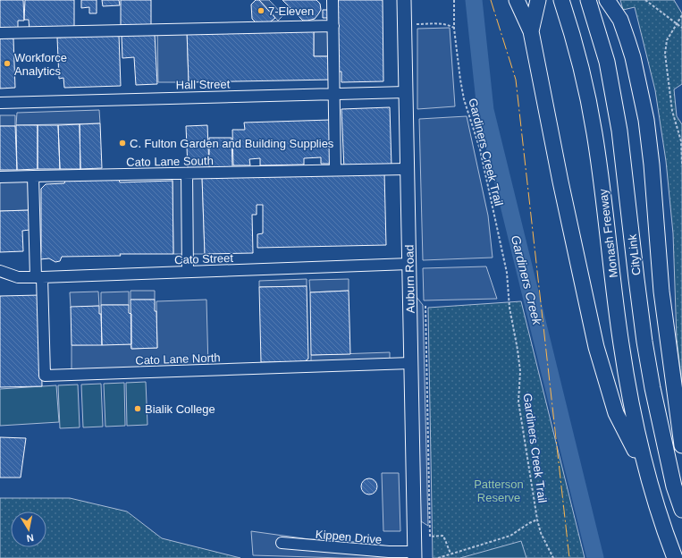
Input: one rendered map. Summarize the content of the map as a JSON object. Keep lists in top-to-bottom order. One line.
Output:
{"streets":{"highway":["Monash Freeway","CityLink"],"main road":["Auburn Road"],"street":["Hall Street","Cato Lane South","Cato Street","Cato Lane North","Kippen Drive"],"path":["Gardiners Creek Trail"]},"crossings":[["Hall Street","Auburn Road"],["Cato Lane South","Auburn Road"],["Cato Street","Auburn Road"],["Cato Street","Cato Lane North"],["Auburn Road","Cato Lane North"],["Auburn Road","Kippen Drive"]],"water":["Gardiners Creek"],"parks":["Patterson Reserve"],"places":["7-Eleven","Workforce Analytics","C. Fulton Garden and Building Supplies","Bialik College"],"north":"bottom"}
